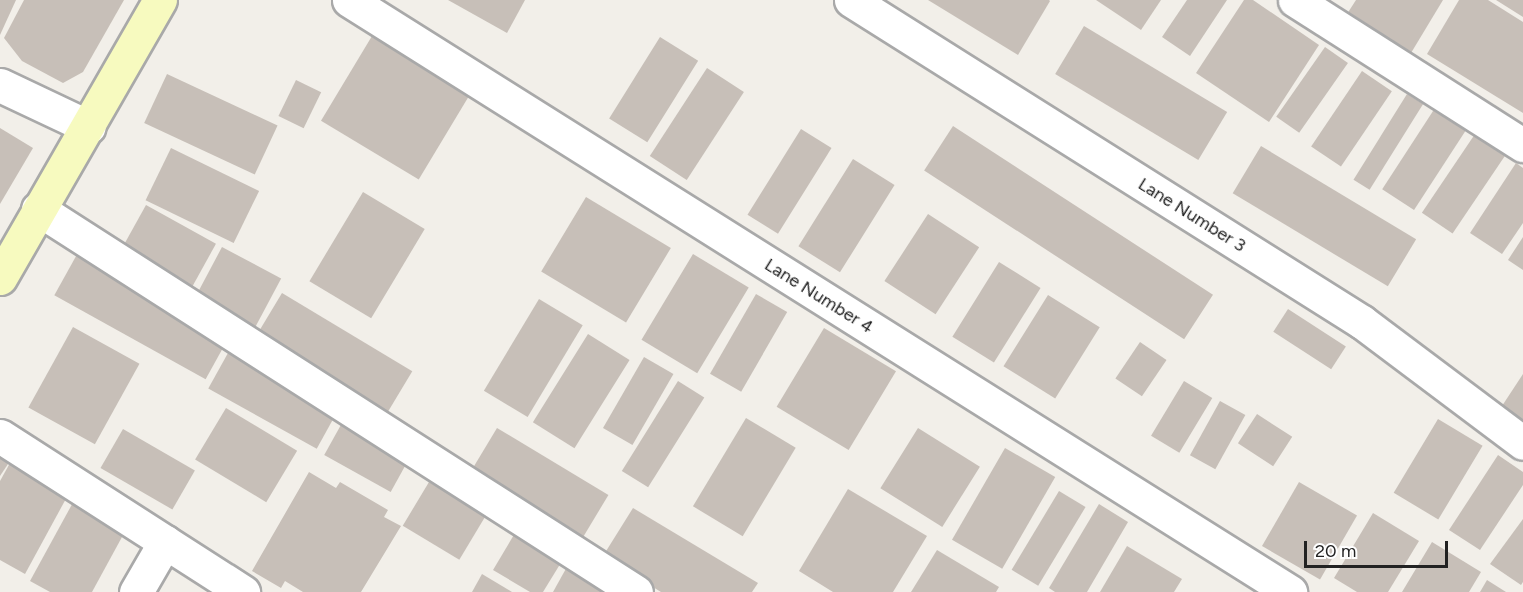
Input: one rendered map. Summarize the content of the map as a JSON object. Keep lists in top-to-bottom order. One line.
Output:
{"streets":{"street":["Lane Number 3","Lane Number 4"]},"scale_bar":"20 m"}
